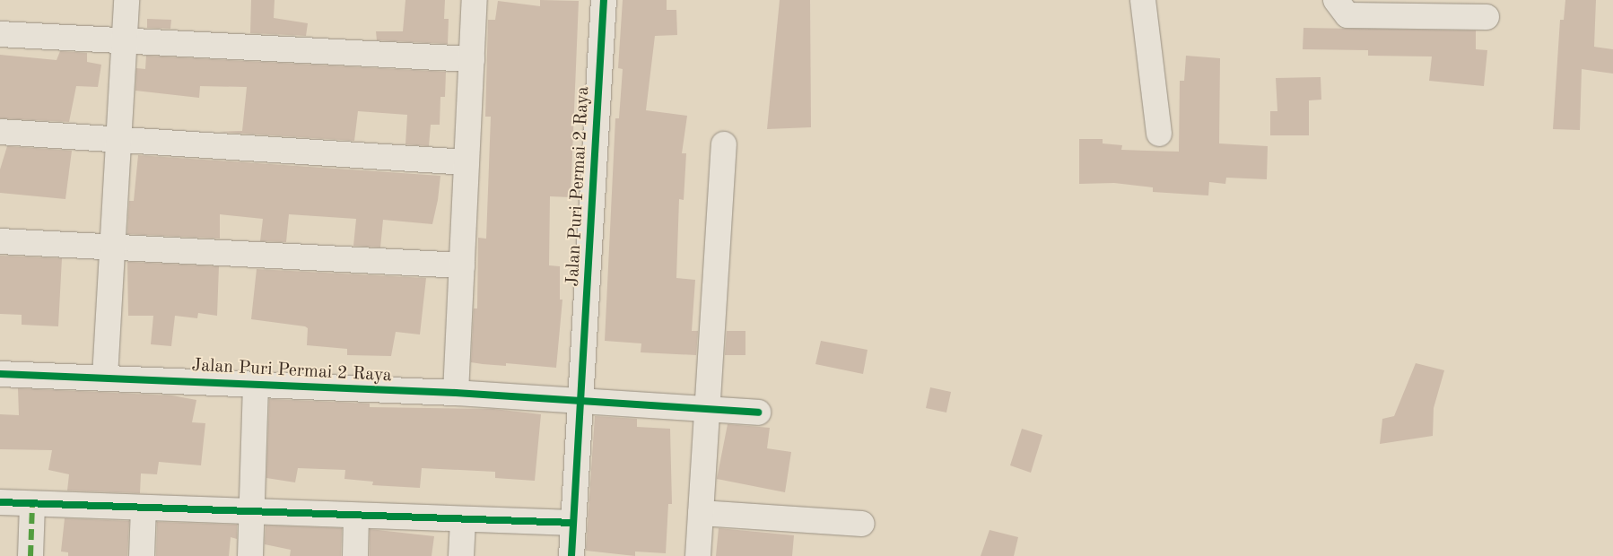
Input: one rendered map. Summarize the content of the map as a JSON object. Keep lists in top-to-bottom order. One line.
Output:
{"streets":{"street":["Jalan Puri Permai 2 Raya"]}}
